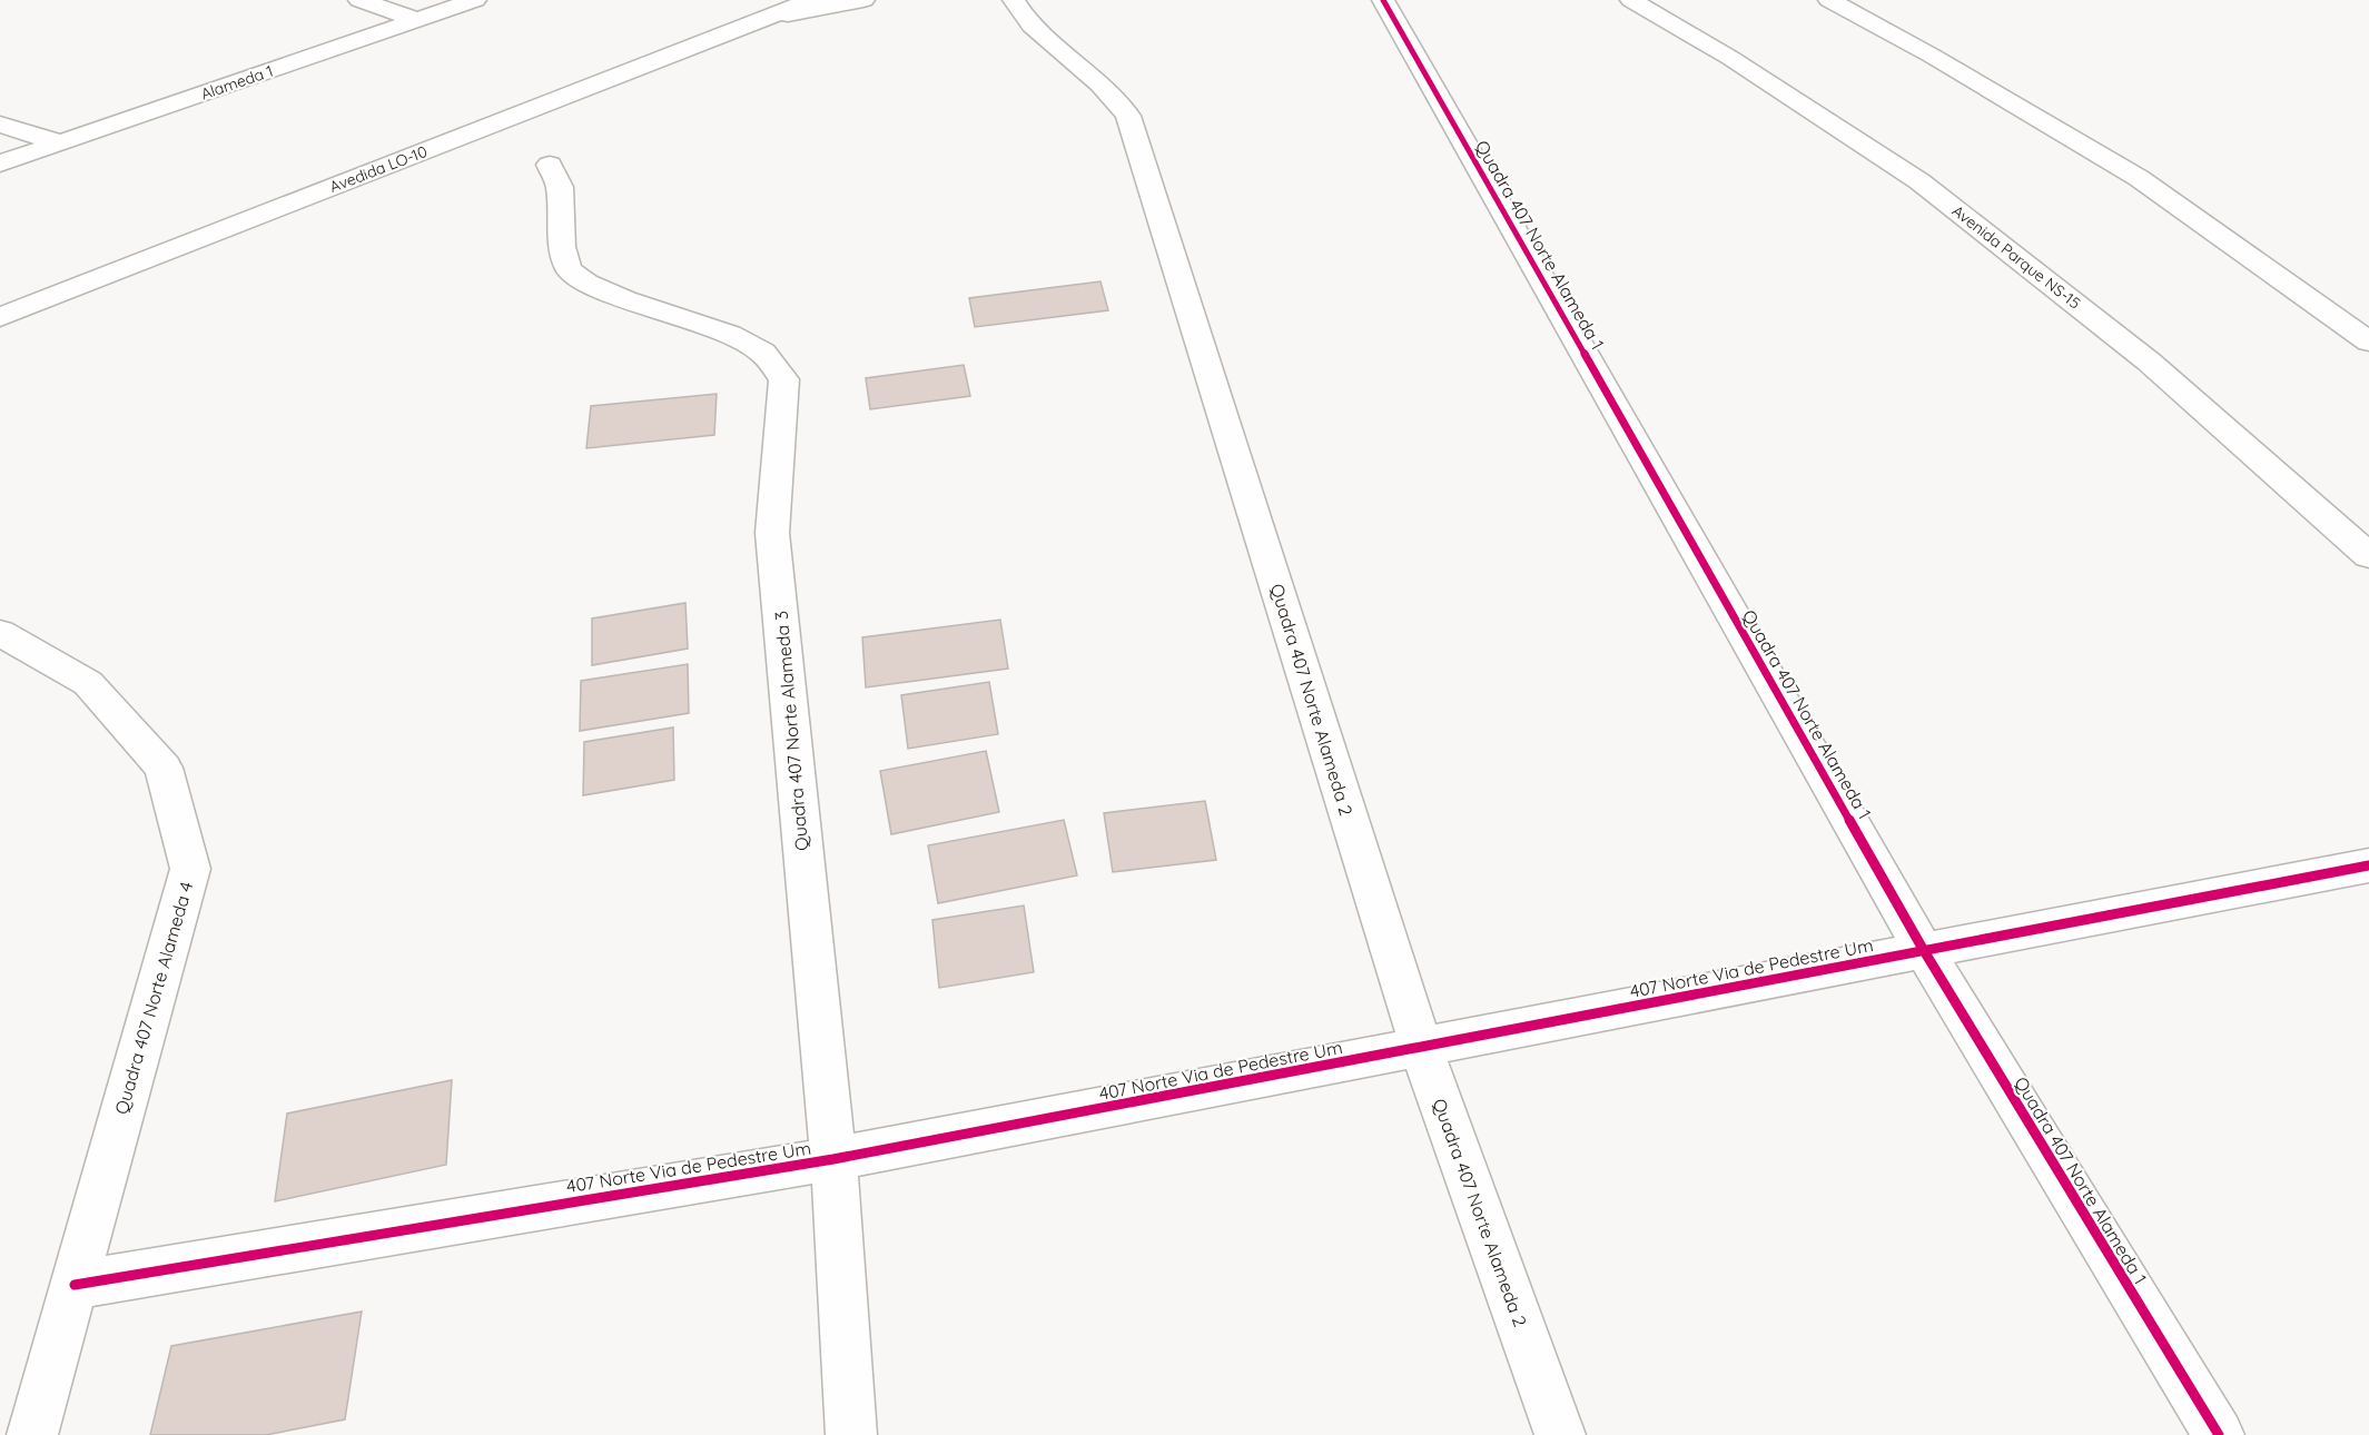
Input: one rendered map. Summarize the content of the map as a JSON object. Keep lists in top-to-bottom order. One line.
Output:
{"streets":{"street":["Alameda 1","Avedida LO-10","Quadra 407 Norte Alameda 1","Avenida Parque NS-15","Quadra 407 Norte Alameda 2","Quadra 407 Norte Alameda 3","407 Norte Via de Pedestre Um","Quadra 407 Norte Alameda 4"]},"crossings":[["Quadra 407 Norte Alameda 1","407 Norte Via de Pedestre Um"],["Quadra 407 Norte Alameda 2","407 Norte Via de Pedestre Um"],["Quadra 407 Norte Alameda 3","407 Norte Via de Pedestre Um"],["407 Norte Via de Pedestre Um","Quadra 407 Norte Alameda 4"]]}
